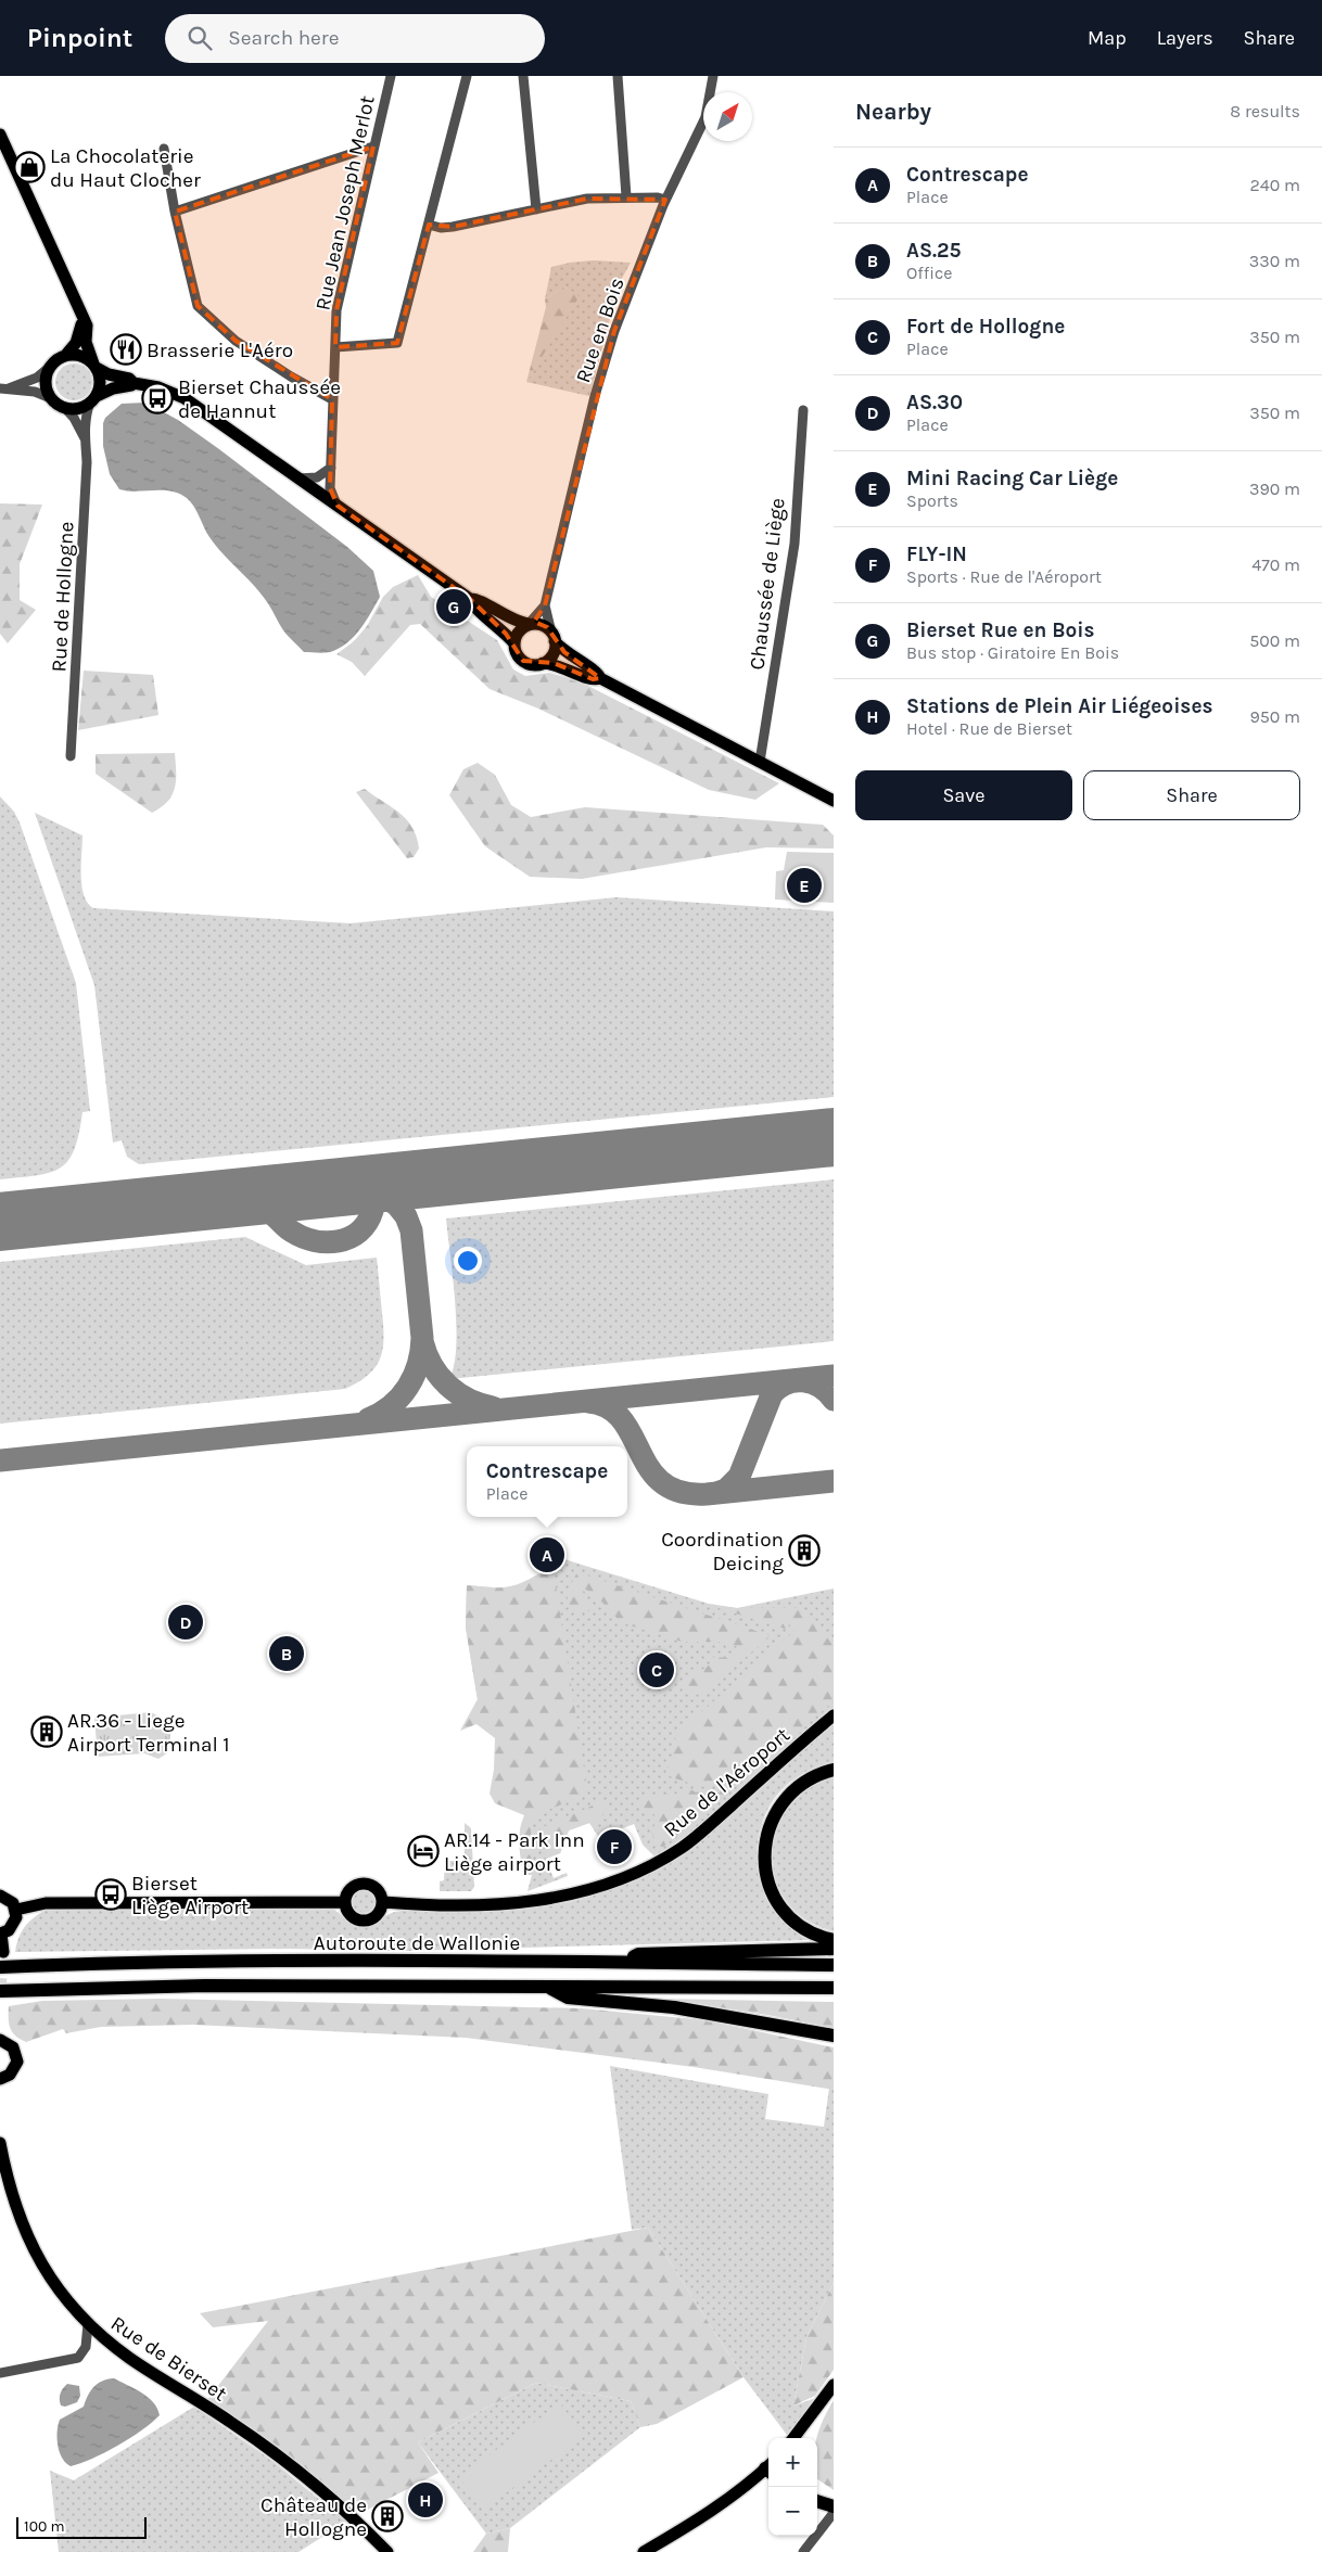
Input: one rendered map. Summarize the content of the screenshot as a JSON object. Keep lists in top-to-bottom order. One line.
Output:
{"streets":{"highway":["Autoroute de Wallonie"],"main road":["Rue de l'Aéroport","Rue de Bierset"],"street":["Rue Jean Joseph Merlot","Rue en Bois","Chaussée de Liège","Rue de Hollogne"]},"places":{"shop":["La Chocolaterie du Haut Clocher"],"restaurant":["Brasserie L'Aéro"],"bus stop":["Bierset Chaussée de Hannut","Bierset Liège Airport"],"building":["Coordination Deicing","AR.36 - Liege Airport Terminal 1","Château de Hollogne"],"hotel":["AR.14 - Park Inn Liège airport"]},"scale_bar":"100 m","north":"top right","page":{"header":"Pinpoint","search":"Search here","nav":["Map","Layers","Share"],"heading":["Nearby","8 results"],"list":[{"mark":"A","name":"Contrescape","note":"Place","value":"240 m"},{"mark":"B","name":"AS.25","note":"Office","value":"330 m"},{"mark":"C","name":"Fort de Hollogne","note":"Place","value":"350 m"},{"mark":"D","name":"AS.30","note":"Place","value":"350 m"},{"mark":"E","name":"Mini Racing Car Liège","note":"Sports","value":"390 m"},{"mark":"F","name":"FLY-IN","note":"Sports · Rue de l'Aéroport","value":"470 m"},{"mark":"G","name":"Bierset Rue en Bois","note":"Bus stop · Giratoire En Bois","value":"500 m"},{"mark":"H","name":"Stations de Plein Air Liégeoises","note":"Hotel · Rue de Bierset","value":"950 m"}],"pins":["G","E","A","D","B","C","F","H"],"buttons":["Save","Share"],"popup":["Contrescape","Place"],"map_buttons":["+","−"],"scale":"100 m"}}
